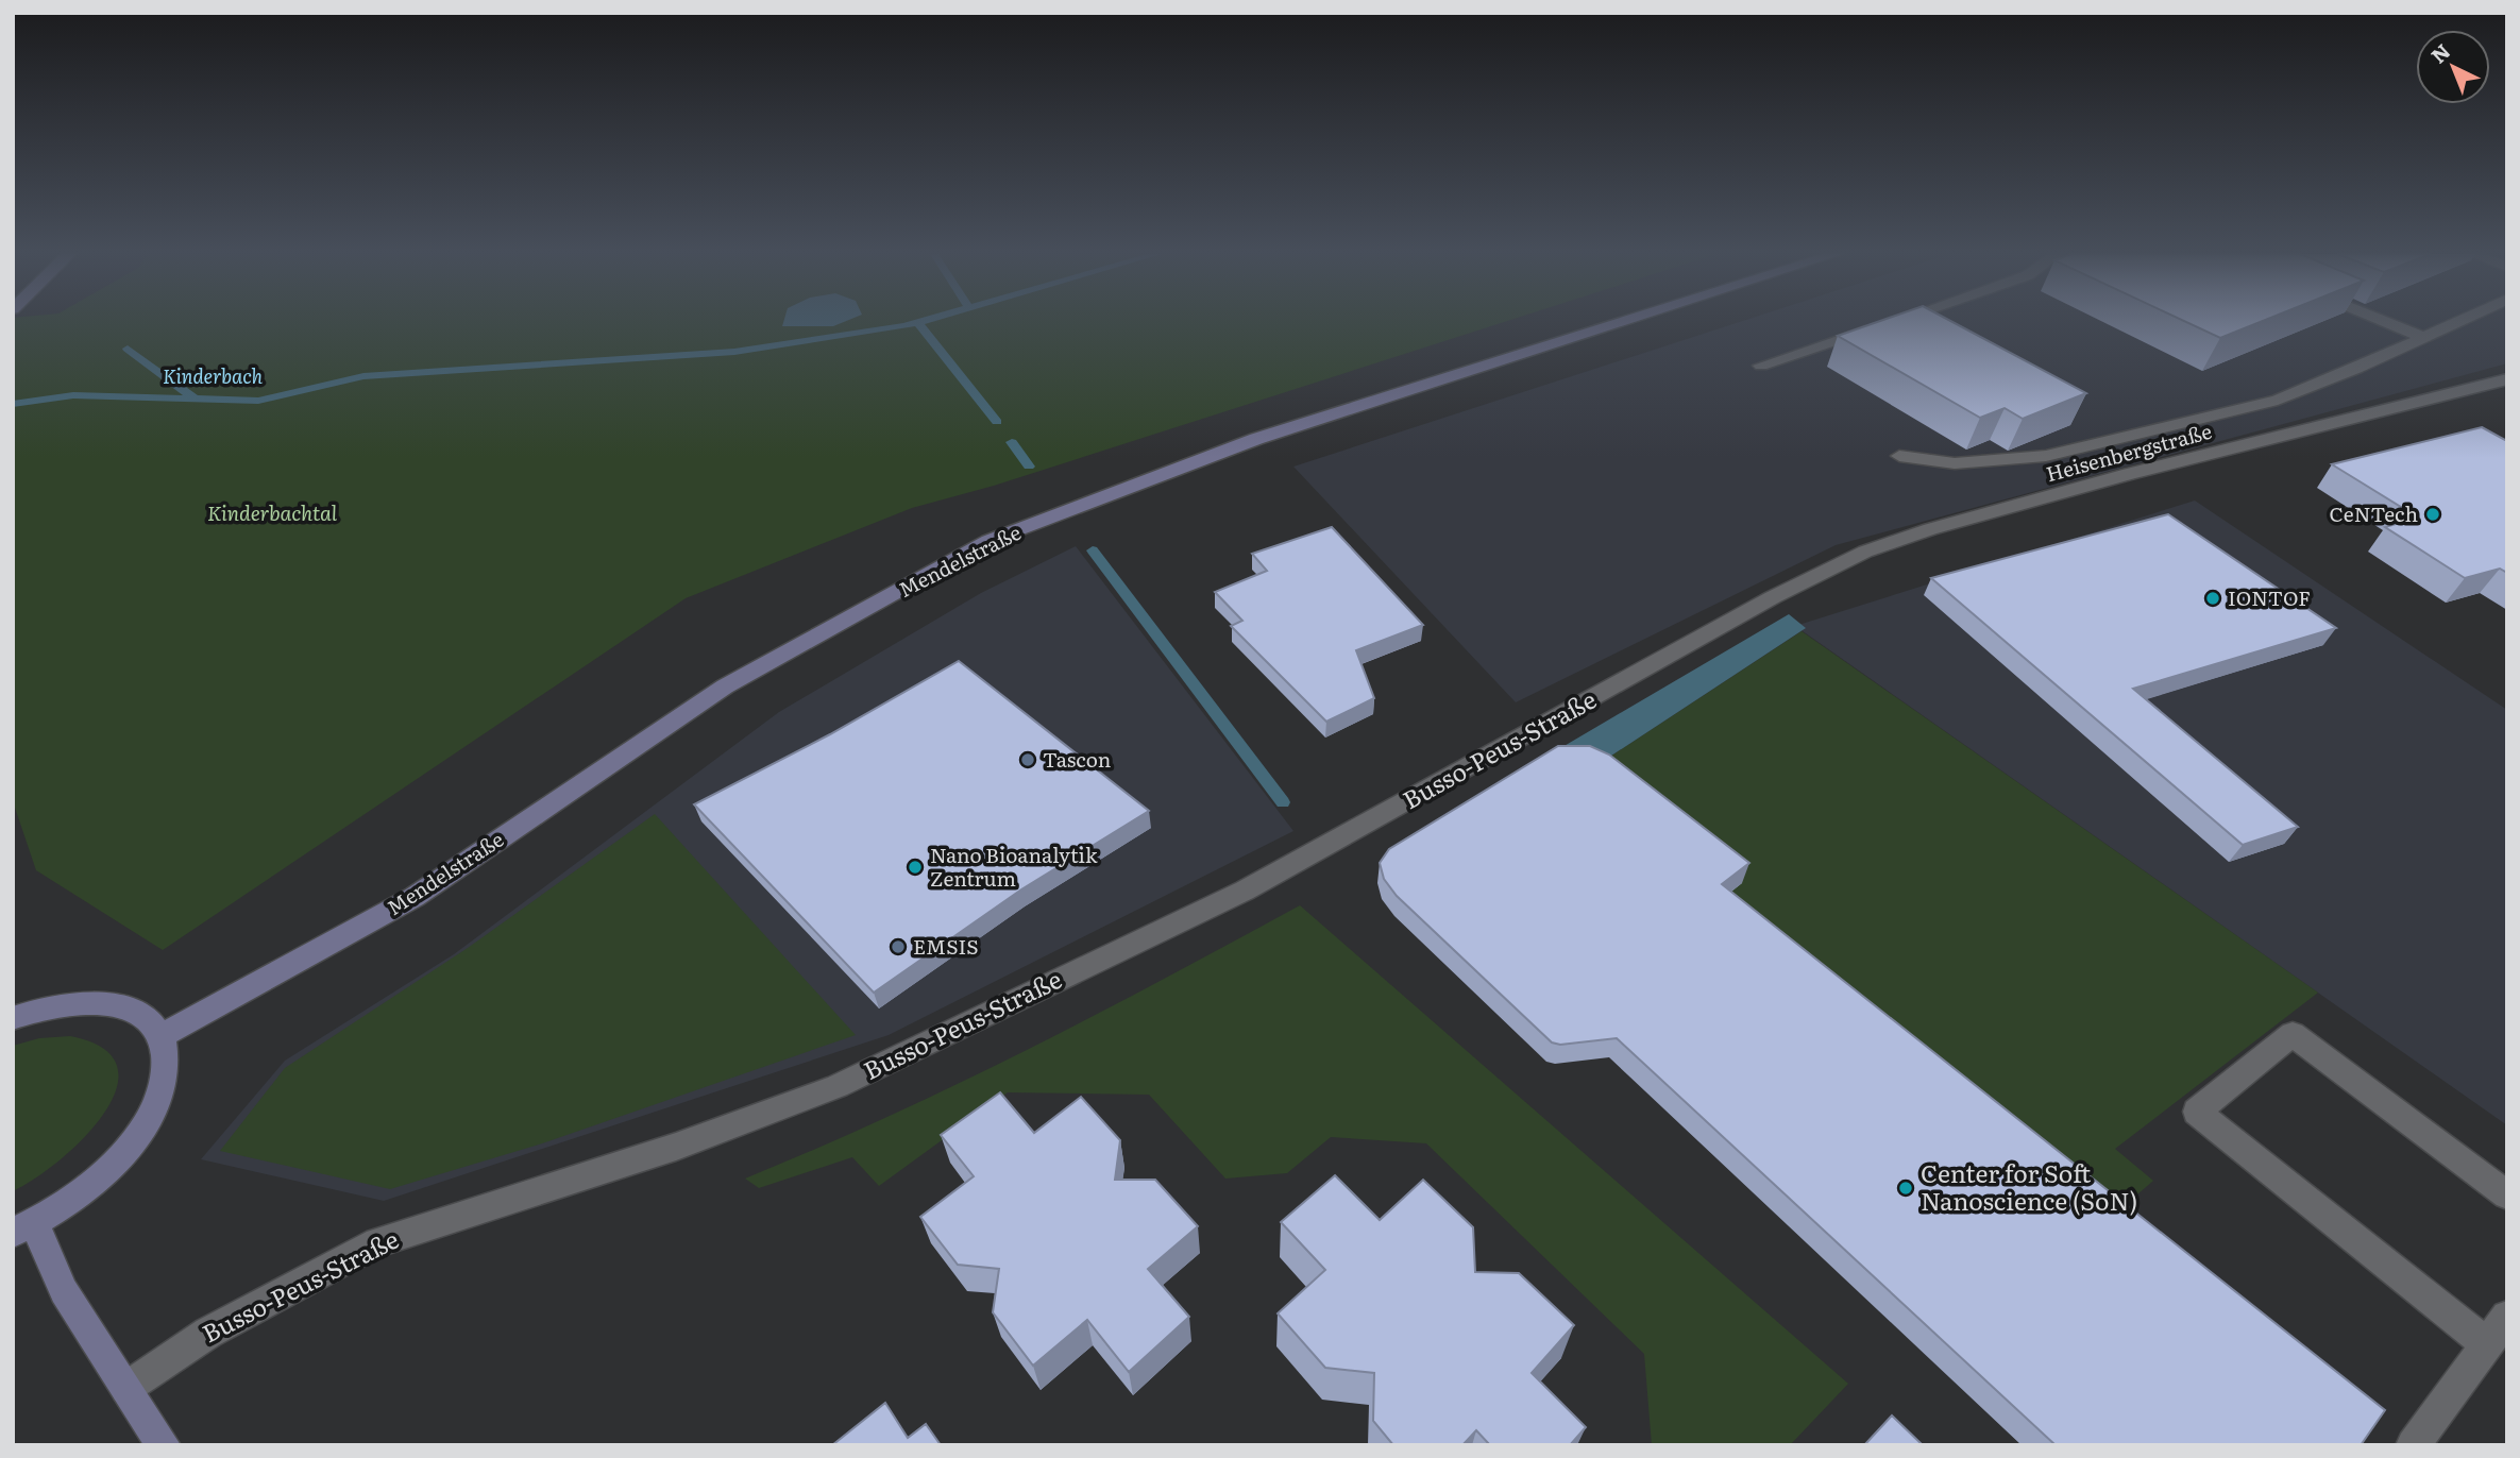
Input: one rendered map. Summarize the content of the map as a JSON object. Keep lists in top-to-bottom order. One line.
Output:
{"streets":{"main road":["Mendelstraße"],"street":["Heisenbergstraße","Busso-Peus-Straße"]},"crossings":[["Heisenbergstraße","Busso-Peus-Straße"]],"water":["Kinderbach"],"parks":["Kinderbachtal"],"places":["CeNTech","IONTOF","Tascon","Nano Bioanalytik Zentrum","EMSIS","Center for Soft Nanoscience (SoN)"],"north":"top left"}
